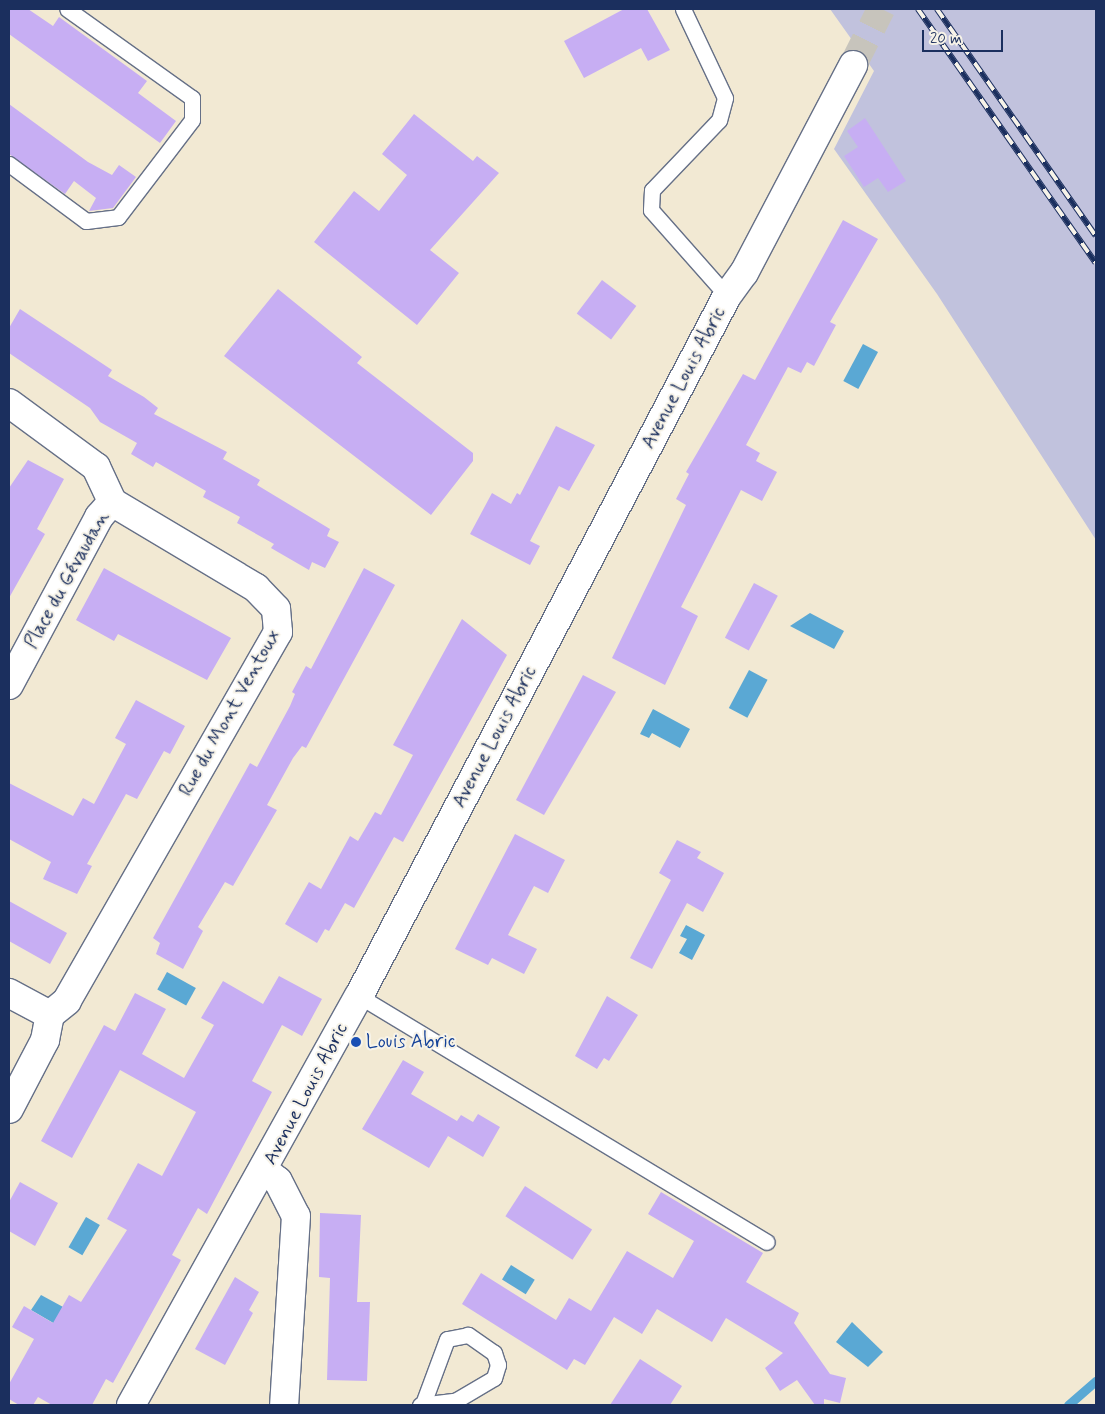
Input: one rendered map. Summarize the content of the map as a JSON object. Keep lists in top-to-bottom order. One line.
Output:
{"streets":{"street":["Avenue Louis Abric","Place du Gévaudan","Rue du Mont Ventoux"]},"crossings":[["Place du Gévaudan","Rue du Mont Ventoux"]],"places":["Louis Abric"],"scale_bar":"20 m"}
